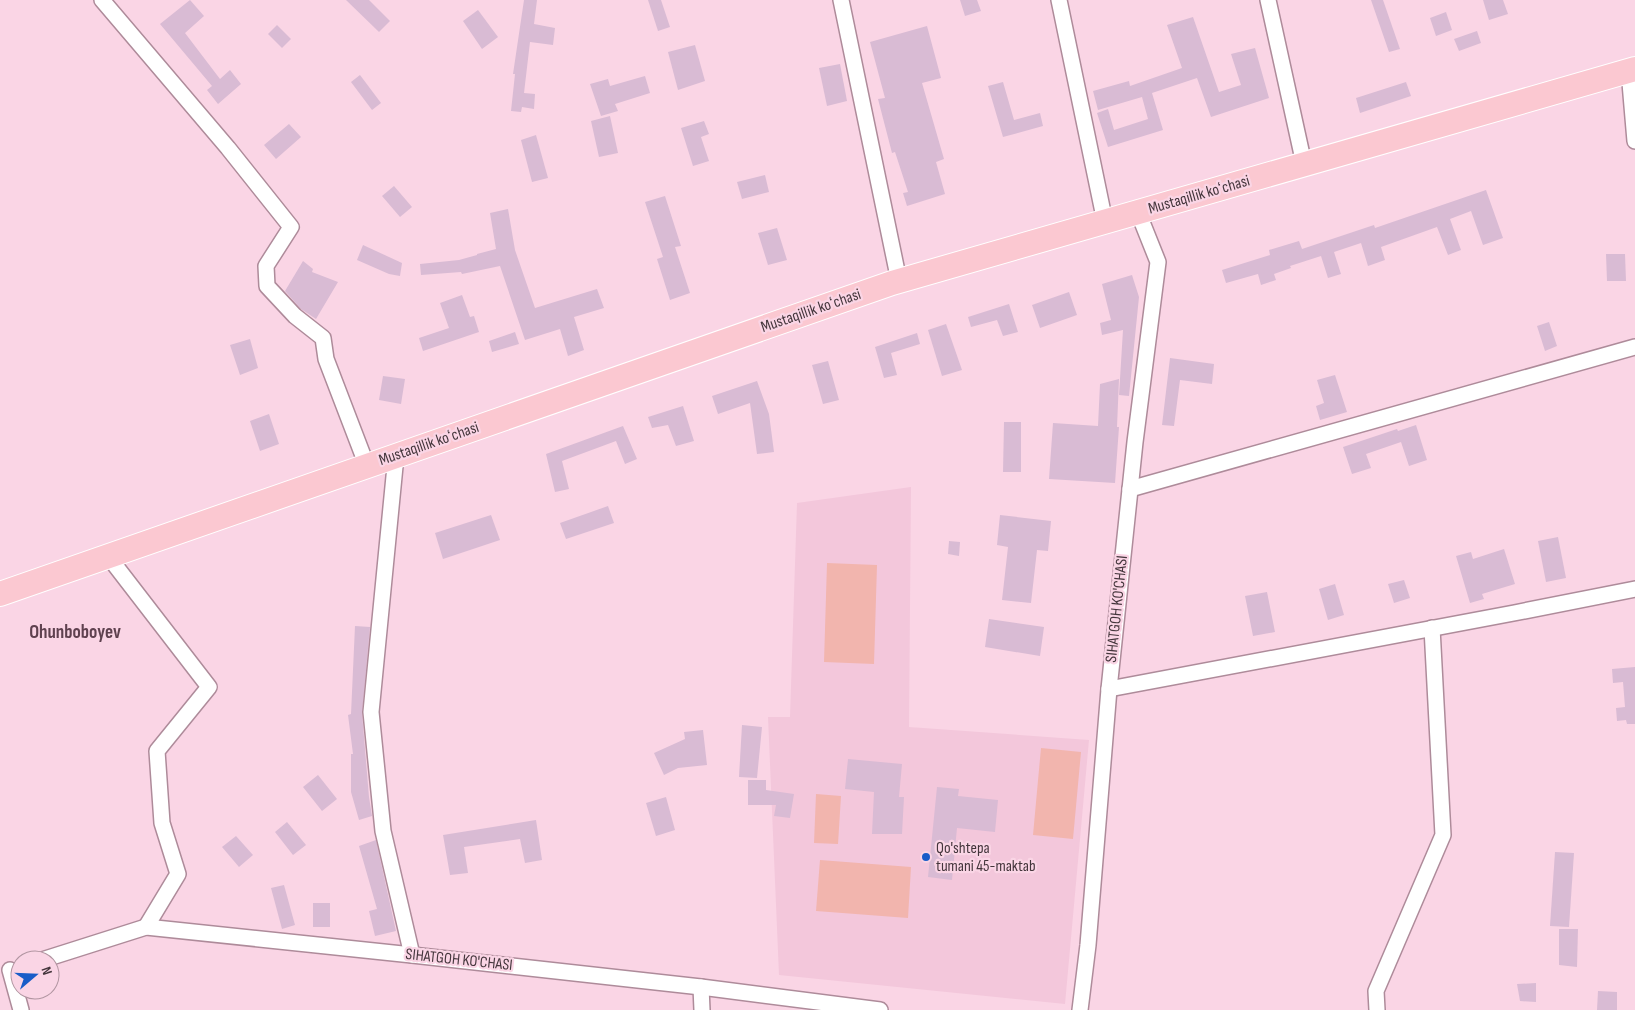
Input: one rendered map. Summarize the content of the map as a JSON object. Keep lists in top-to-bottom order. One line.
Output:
{"streets":{"main road":["Mustaqillik koʻchasi"],"street":["SIHATGOH KO'CHASI"]},"crossings":[["Mustaqillik koʻchasi","SIHATGOH KO'CHASI"]],"districts":["Ohunboboyev"],"places":["Qo'shtepa tumani 45-maktab"],"north":"right"}
